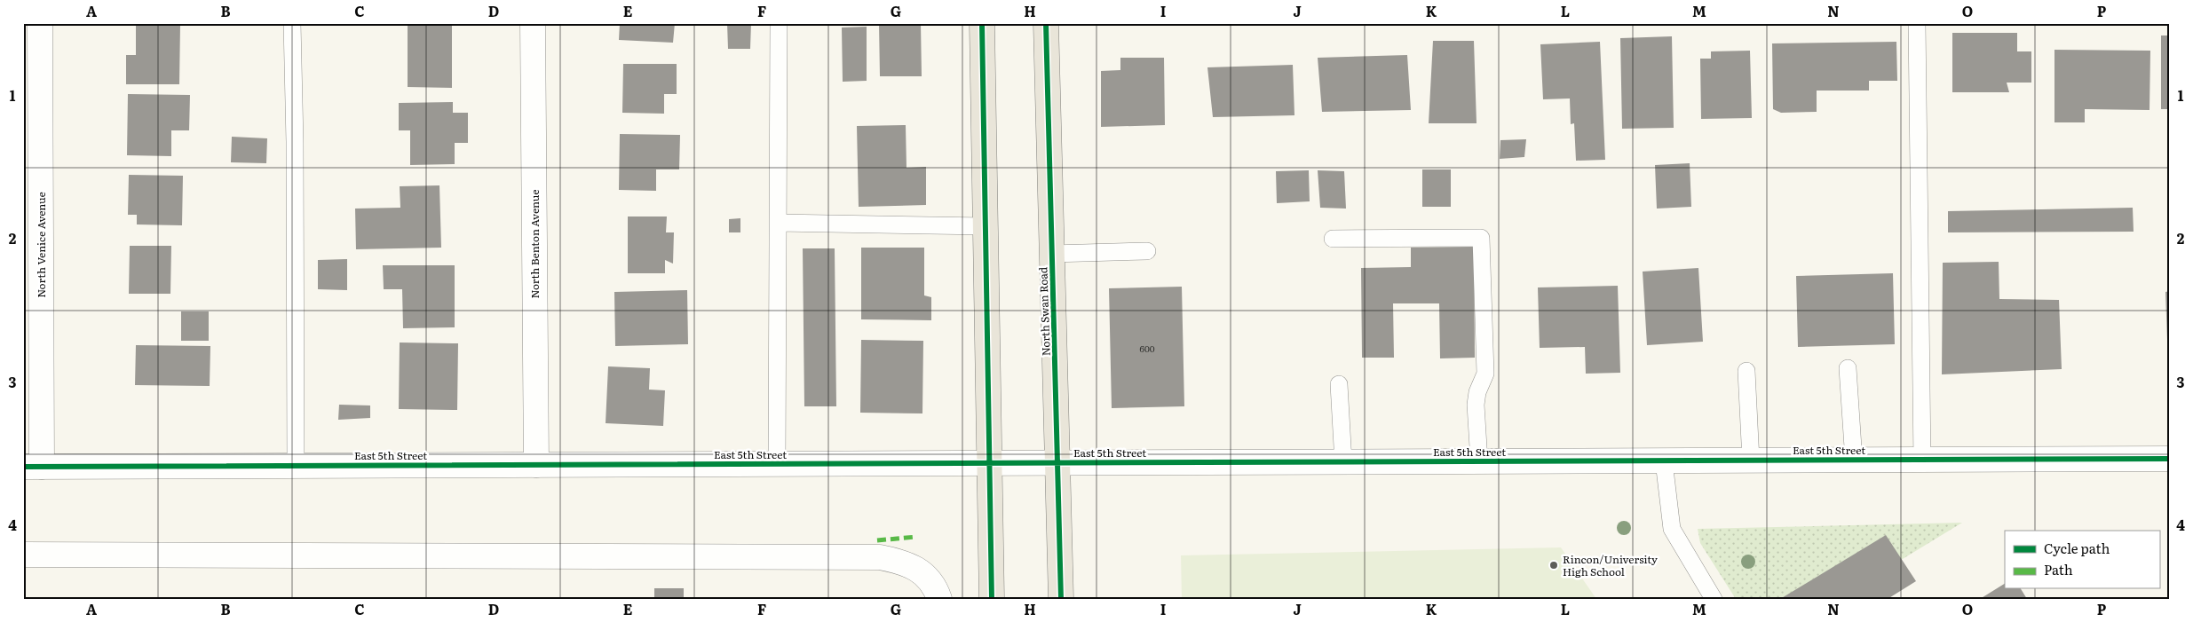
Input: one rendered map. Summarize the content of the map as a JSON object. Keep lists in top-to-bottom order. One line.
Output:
{"streets":{"main road":["North Swan Road"],"street":["North Benton Avenue","North Venice Avenue","East 5th Street"]},"crossings":[["North Benton Avenue","East 5th Street"],["North Venice Avenue","East 5th Street"],["North Swan Road","East 5th Street"]],"places":["Rincon/University High School"],"house_numbers":["600"],"legend":["Cycle path","Path"],"grid":{"columns":["A","B","C","D","E","F","G","H","I","J","K","L","M","N","O","P"],"rows":["1","2","3","4"]}}
